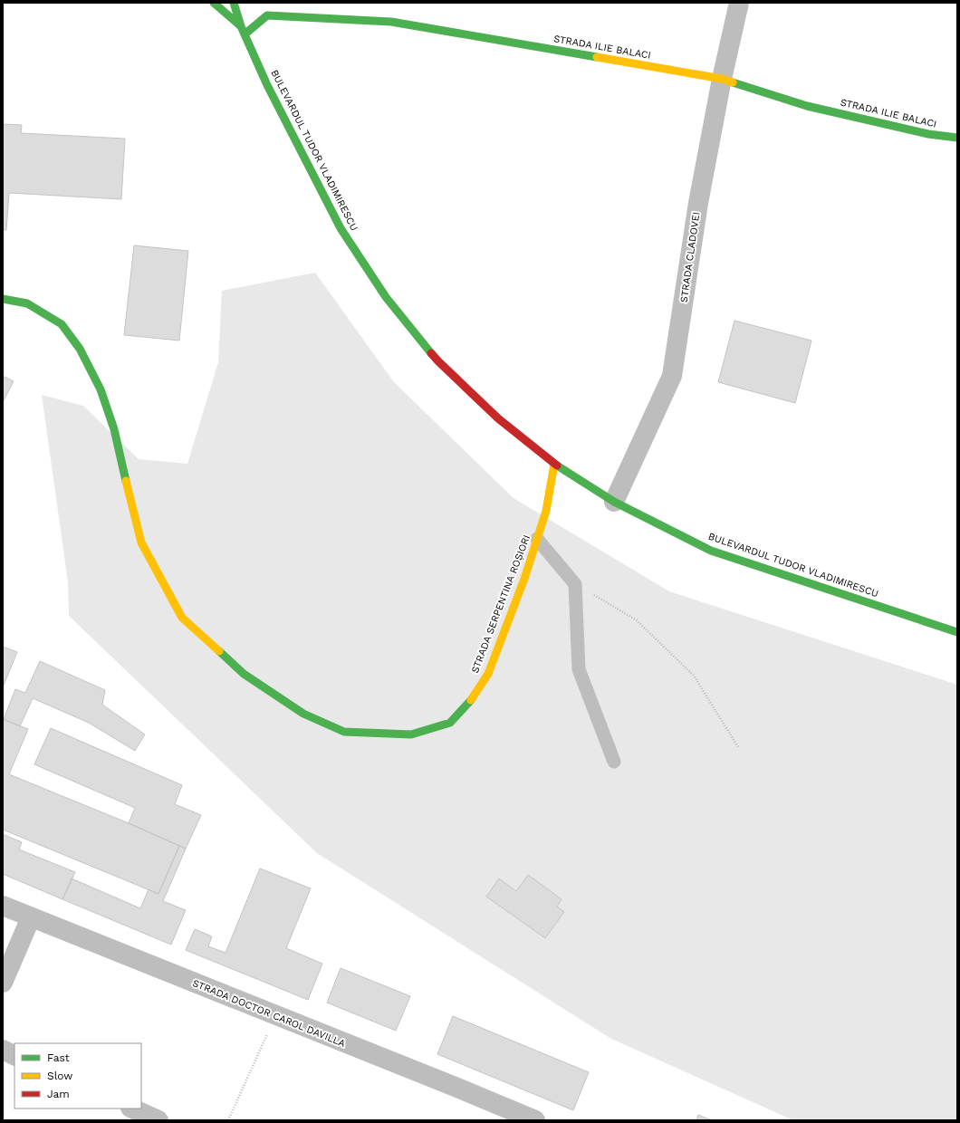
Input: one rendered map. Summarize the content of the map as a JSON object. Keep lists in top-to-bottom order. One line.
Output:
{"streets":{"street":["STRADA ILIE BALACI","BULEVARDUL TUDOR VLADIMIRESCU","STRADA CLADOVEI","STRADA SERPENTINA ROȘIORI","STRADA DOCTOR CAROL DAVILLA"]},"crossings":[["STRADA ILIE BALACI","BULEVARDUL TUDOR VLADIMIRESCU"],["STRADA ILIE BALACI","STRADA CLADOVEI"],["BULEVARDUL TUDOR VLADIMIRESCU","STRADA CLADOVEI"],["BULEVARDUL TUDOR VLADIMIRESCU","STRADA SERPENTINA ROȘIORI"]],"legend":["Fast","Slow","Jam"]}
